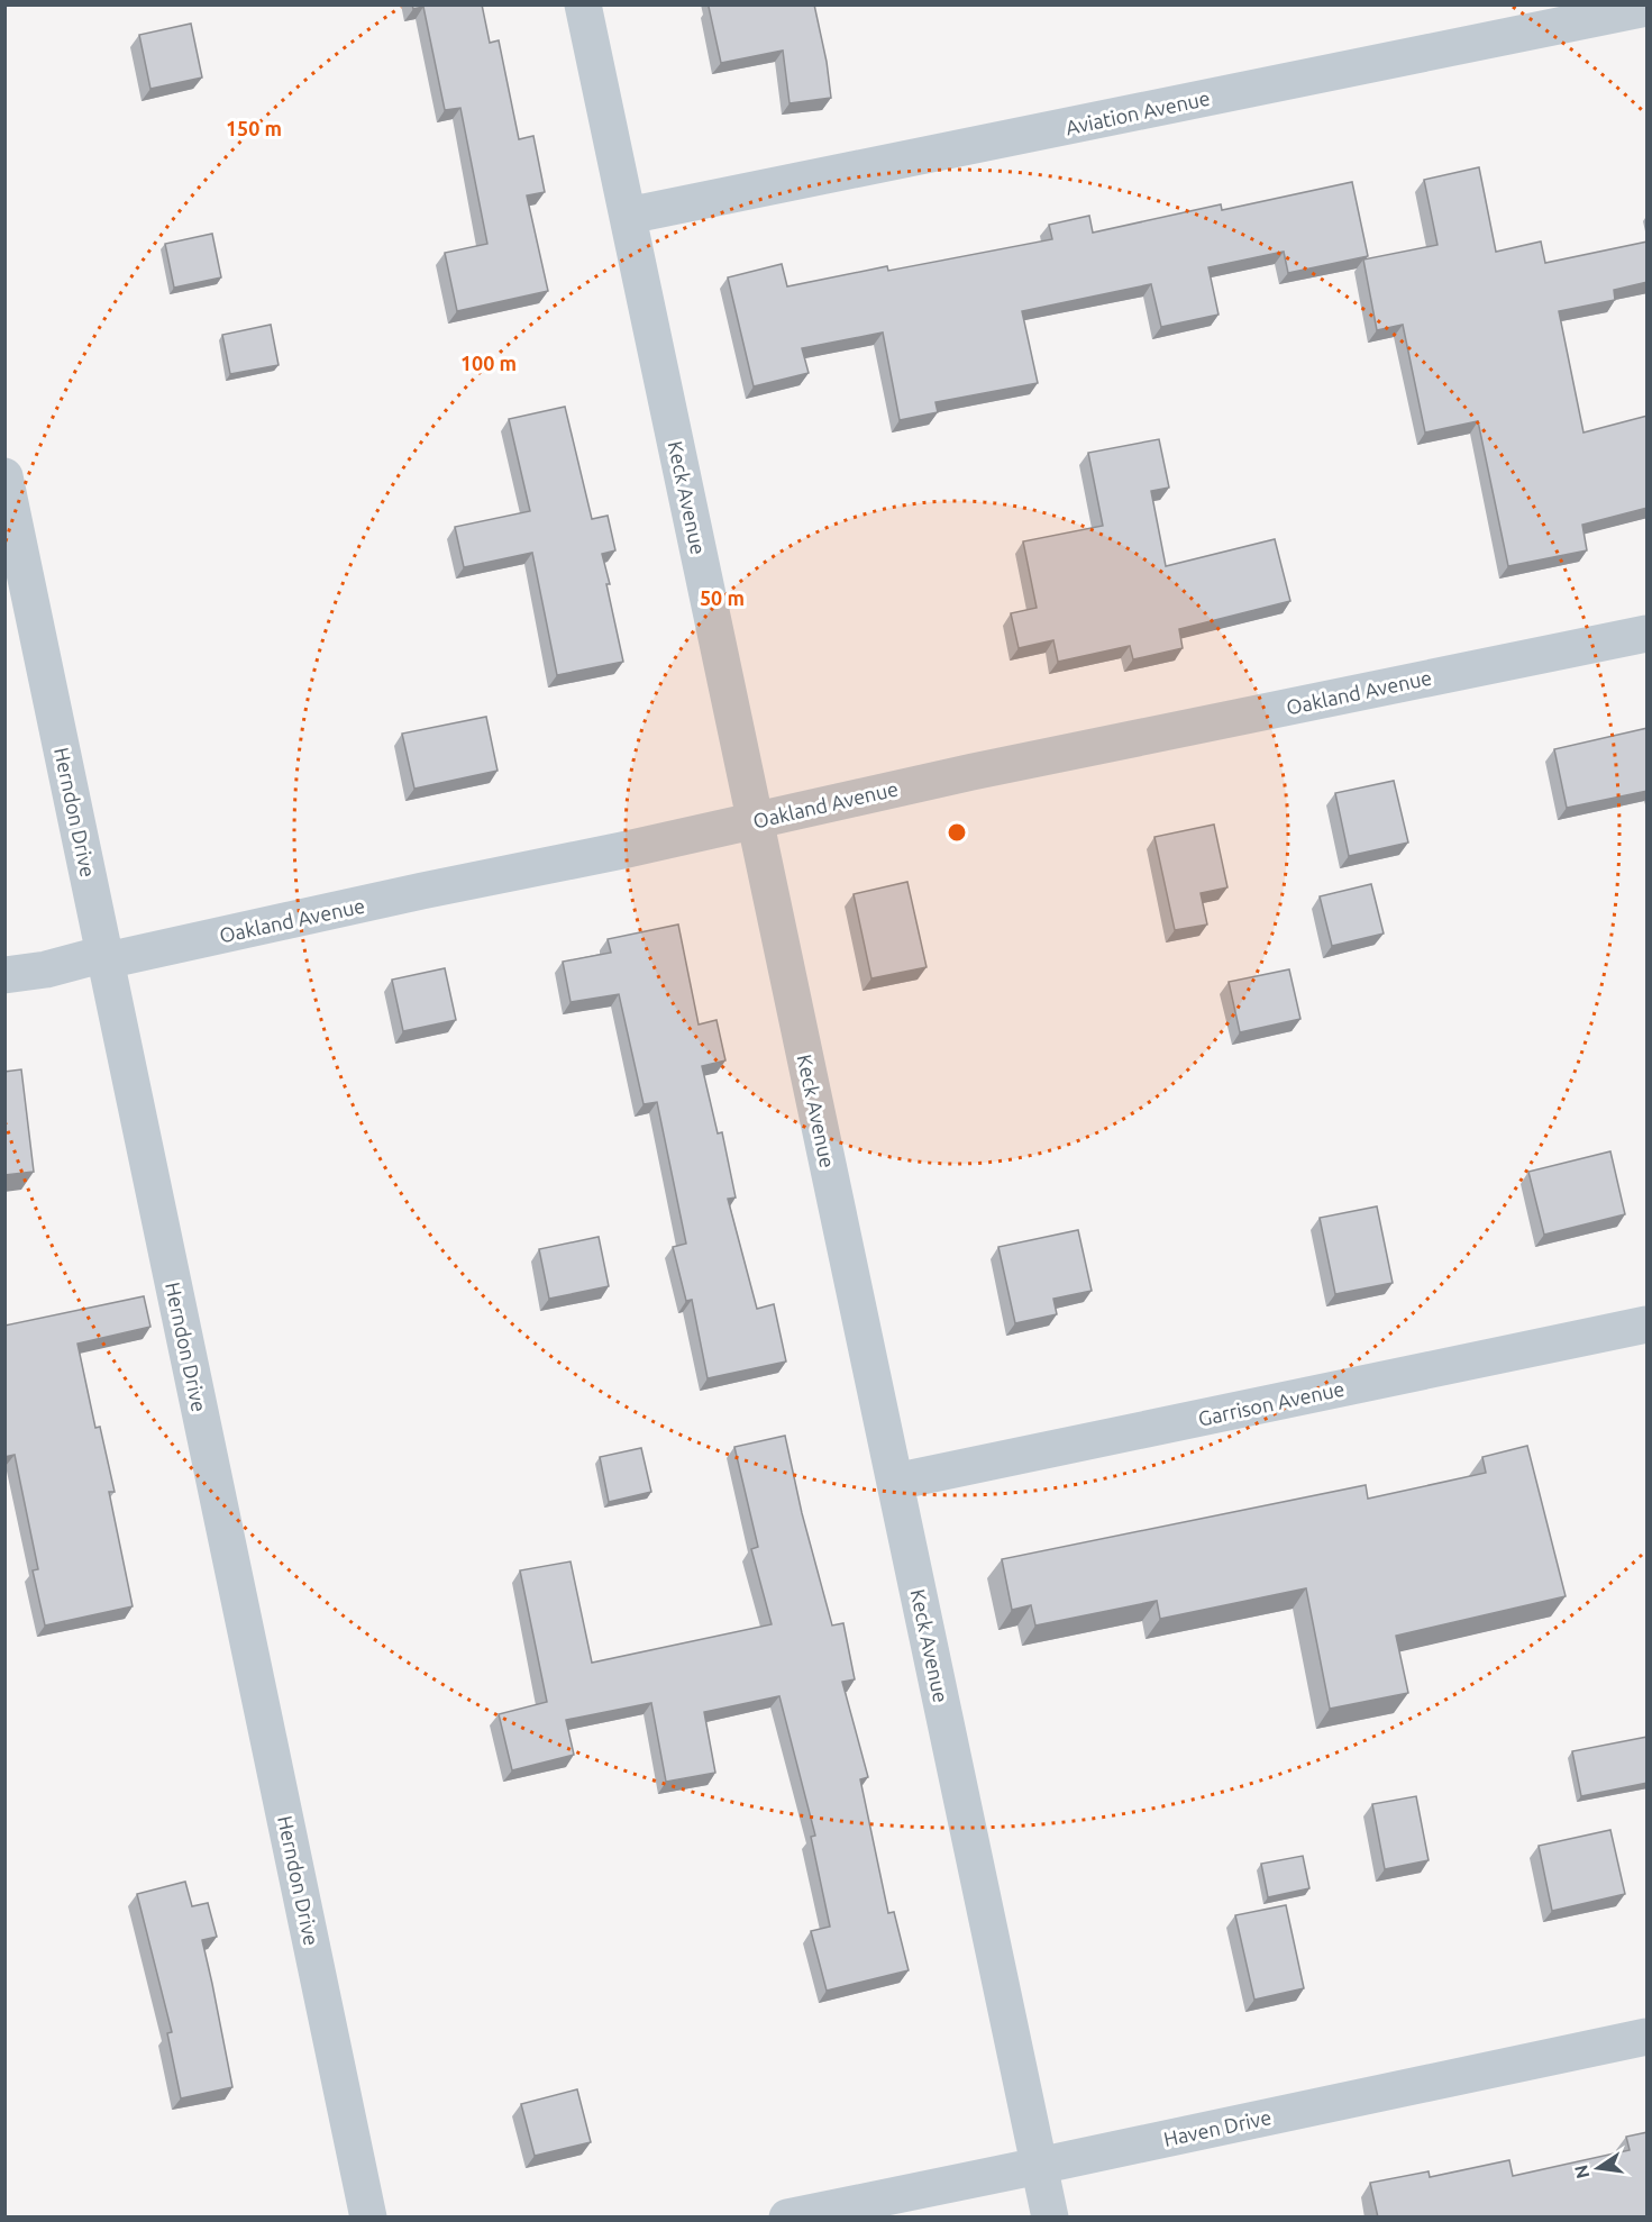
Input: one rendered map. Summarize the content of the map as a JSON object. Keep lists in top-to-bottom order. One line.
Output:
{"streets":{"street":["Aviation Avenue","Keck Avenue","Oakland Avenue","Herndon Drive","Garrison Avenue","Haven Drive"]},"crossings":[["Aviation Avenue","Keck Avenue"],["Keck Avenue","Oakland Avenue"],["Keck Avenue","Garrison Avenue"],["Keck Avenue","Haven Drive"],["Oakland Avenue","Herndon Drive"]],"north":"left","rings":["150 m","100 m","50 m"]}
